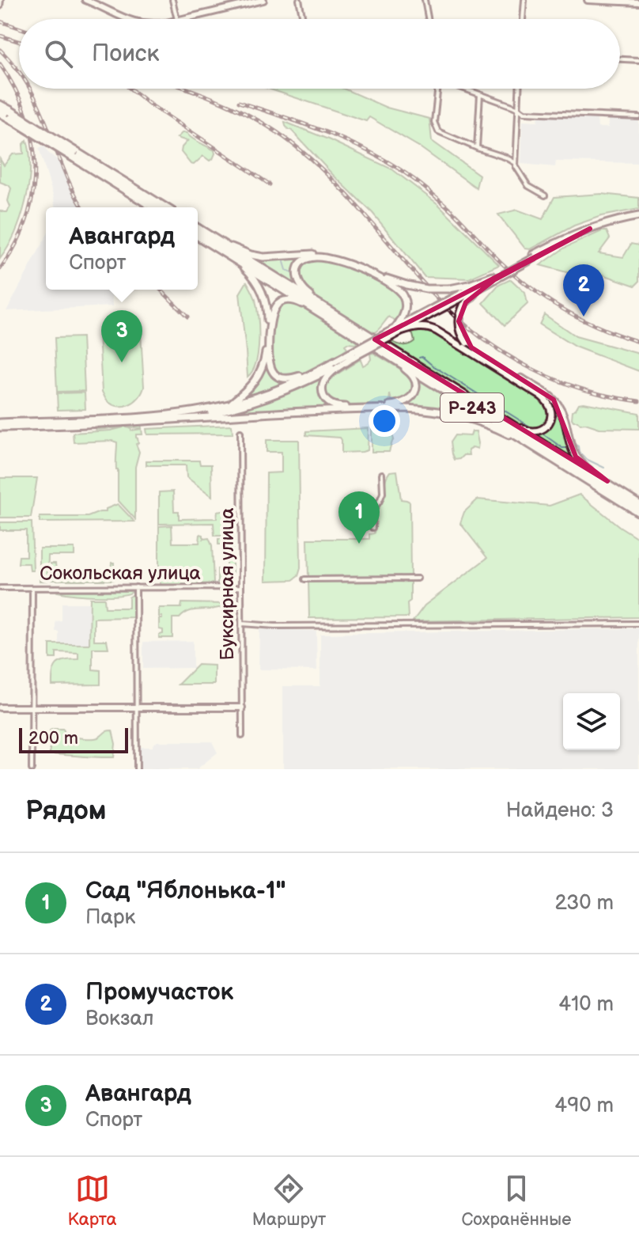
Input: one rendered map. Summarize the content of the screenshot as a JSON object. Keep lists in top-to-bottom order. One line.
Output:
{"streets":{"highway":["Р-243"],"street":["Сокольская улица","Буксирная улица"]},"crossings":[["Сокольская улица","Буксирная улица"]],"scale_bar":"200 m","page":{"search":"Поиск","popup":["Авангард","Спорт"],"pins":["2","3","1"],"scale":"200 m","heading":["Рядом","Найдено: 3"],"list":[{"mark":"1","name":"Сад \"Яблонька-1\"","note":"Парк","value":"230 m"},{"mark":"2","name":"Промучасток","note":"Вокзал","value":"410 m"},{"mark":"3","name":"Авангард","note":"Спорт","value":"490 m"}],"nav":["Карта","Маршрут","Сохранённые"]}}
